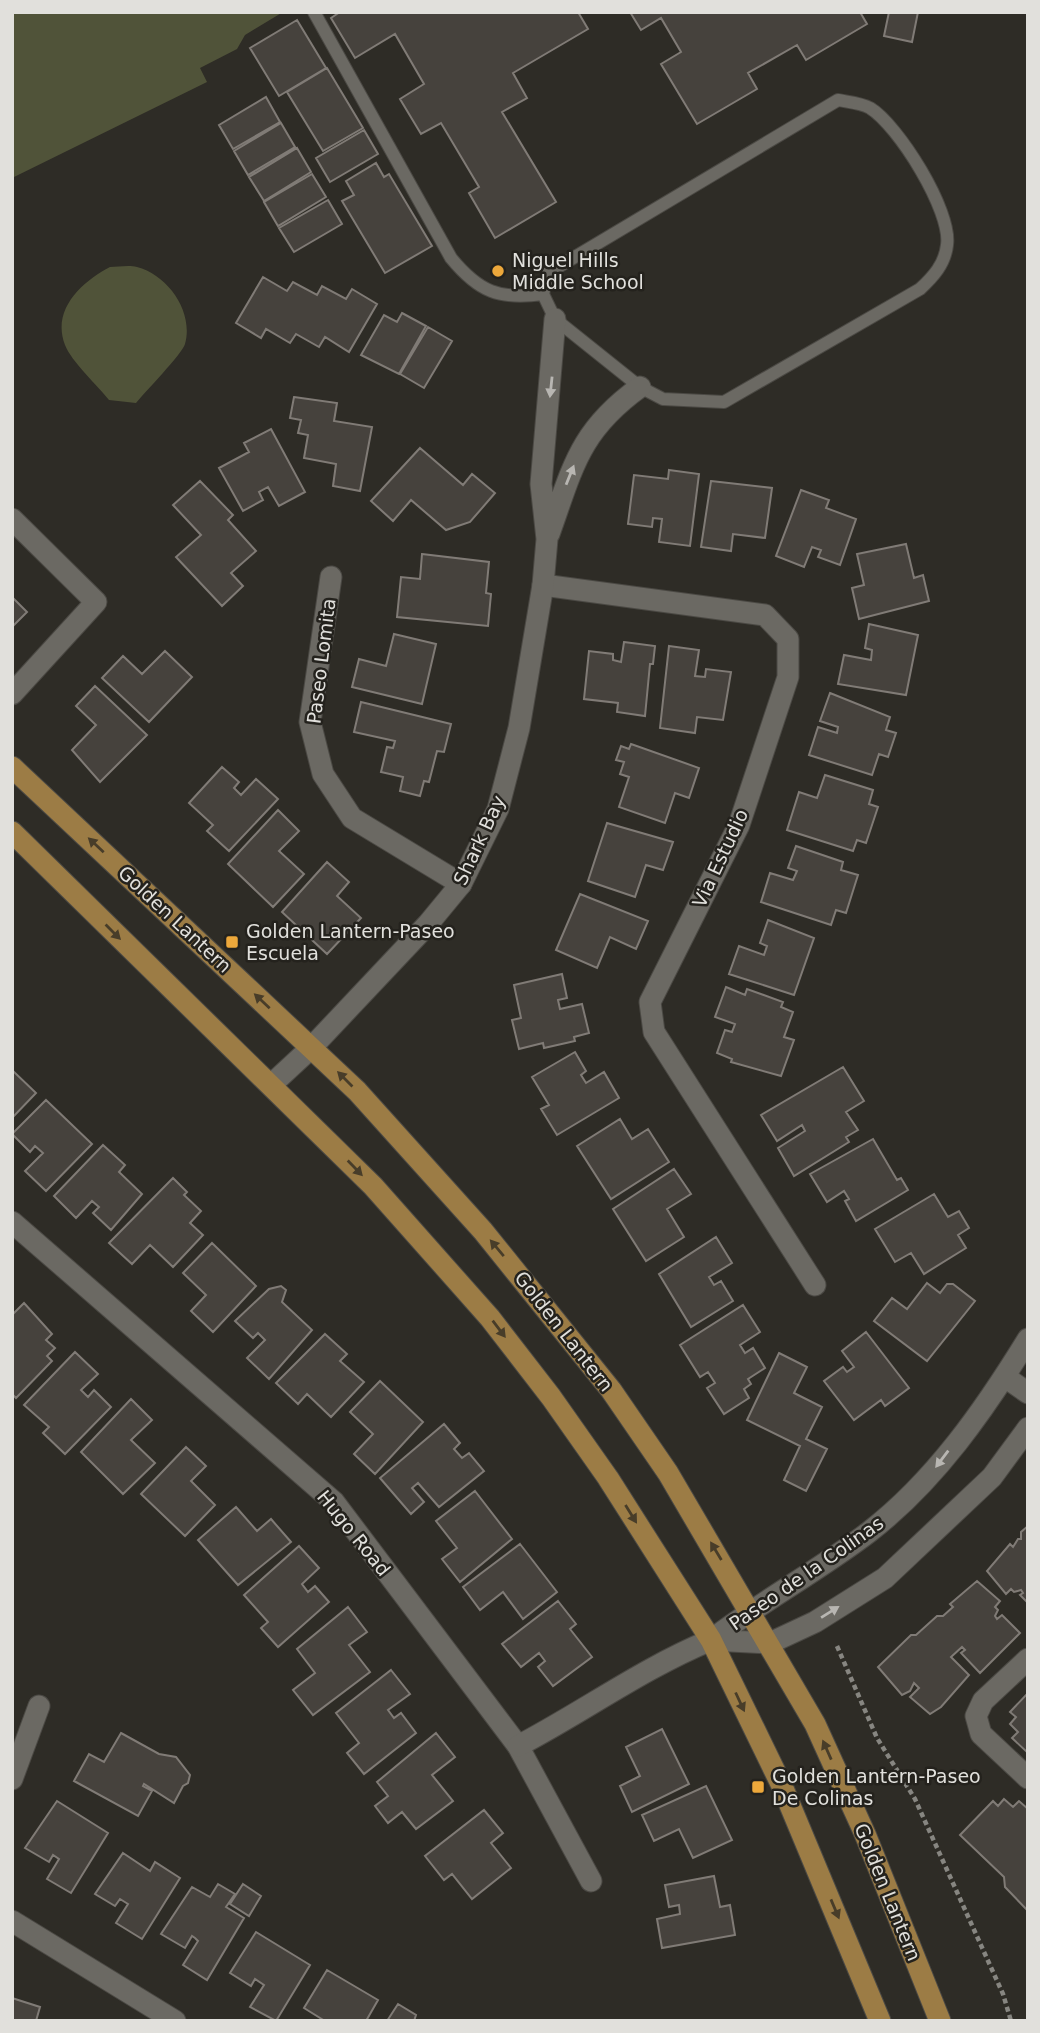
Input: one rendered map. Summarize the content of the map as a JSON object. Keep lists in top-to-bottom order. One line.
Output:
{"streets":{"main road":["Golden Lantern"],"street":["Paseo Lomita","Shark Bay","Via Estudio","Hugo Road","Paseo de la Colinas"]},"crossings":[["Paseo Lomita","Shark Bay"],["Shark Bay","Via Estudio"],["Shark Bay","Golden Lantern"],["Golden Lantern","Paseo de la Colinas"],["Hugo Road","Paseo de la Colinas"]],"places":{"other":["Niguel Hills Middle School"],"transit":["Golden Lantern-Paseo Escuela","Golden Lantern-Paseo De Colinas"]}}
